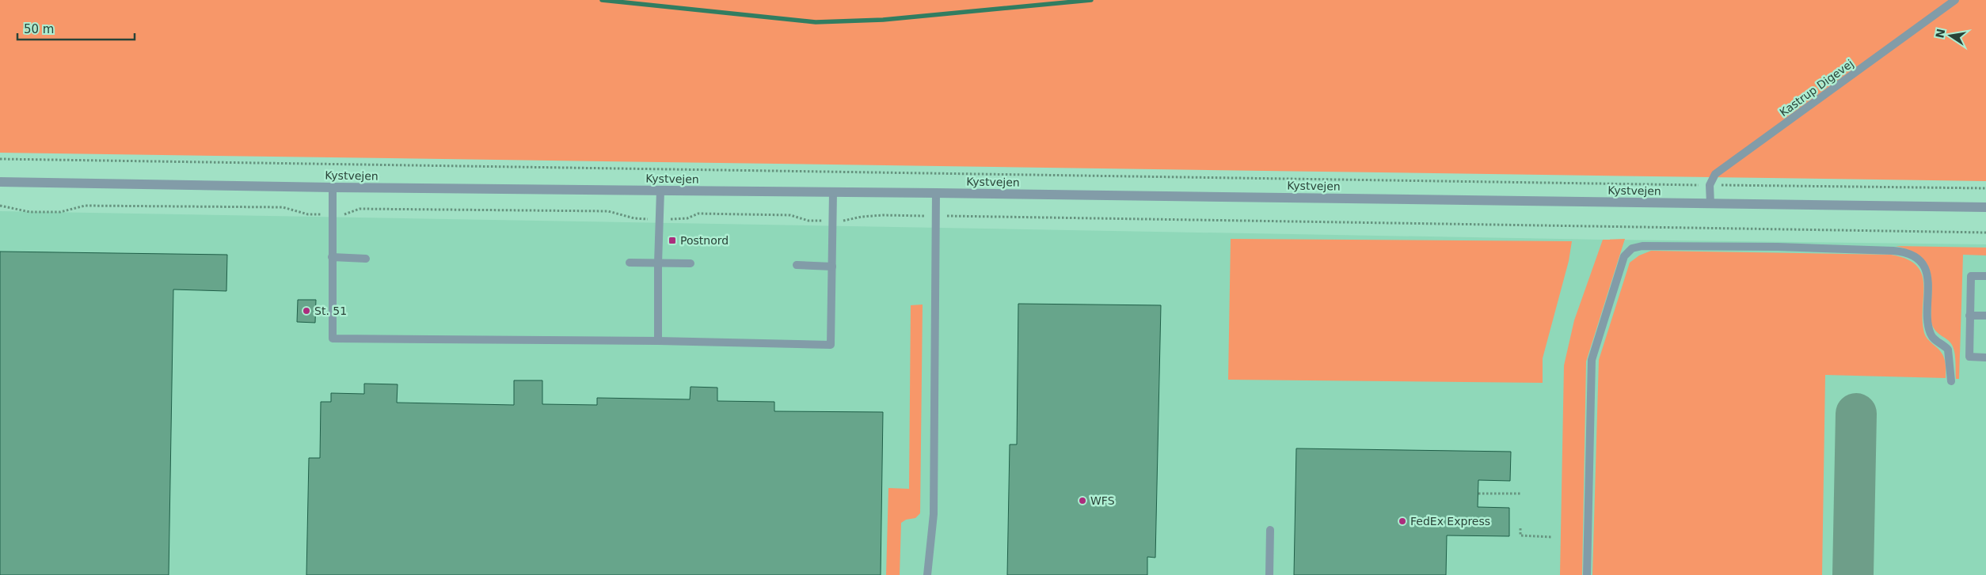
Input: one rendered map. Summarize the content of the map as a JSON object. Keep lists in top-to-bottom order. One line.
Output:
{"streets":{"street":["Kystvejen"],"lane":["Kastrup Digevej"]},"places":{"transit":["Postnord"],"other":["St. 51","WFS","FedEx Express"]},"scale_bar":"50 m","north":"left"}
